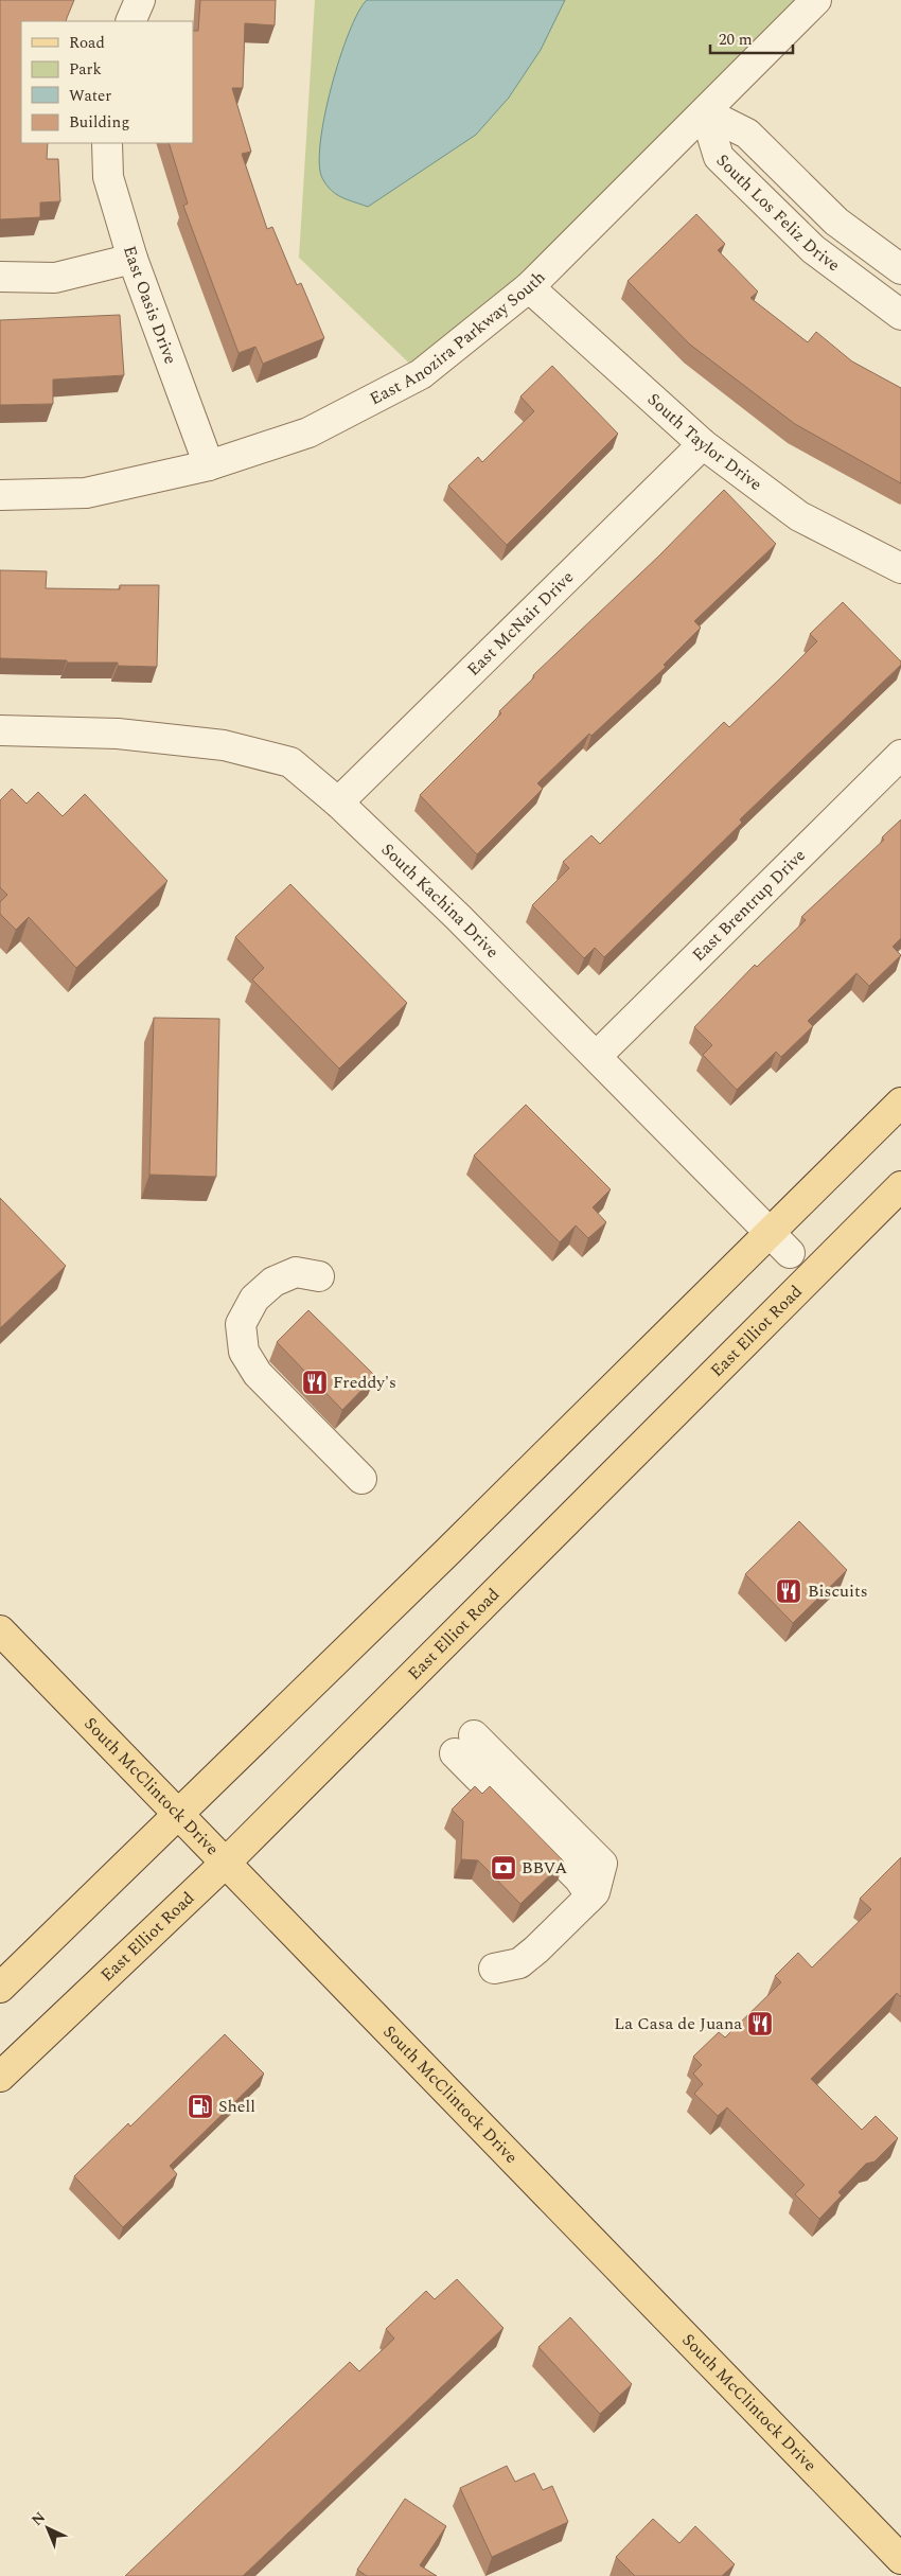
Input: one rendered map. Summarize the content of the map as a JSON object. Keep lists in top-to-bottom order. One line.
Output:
{"streets":{"main road":["East Elliot Road","South McClintock Drive"],"street":["South Los Feliz Drive","East Oasis Drive","East Anozira Parkway South","South Taylor Drive","East McNair Drive","South Kachina Drive","East Brentrup Drive"]},"crossings":[["South Los Feliz Drive","East Anozira Parkway South"],["East Oasis Drive","East Anozira Parkway South"],["East Anozira Parkway South","South Taylor Drive"],["South Taylor Drive","East McNair Drive"],["East McNair Drive","South Kachina Drive"],["South Kachina Drive","East Brentrup Drive"],["East Elliot Road","South McClintock Drive"]],"places":{"restaurant":["Freddy's","Biscuits","La Casa de Juana"],"bank":["BBVA"],"fuel station":["Shell"]},"legend":["Road","Park","Water","Building"],"scale_bar":"20 m","north":"top left"}
